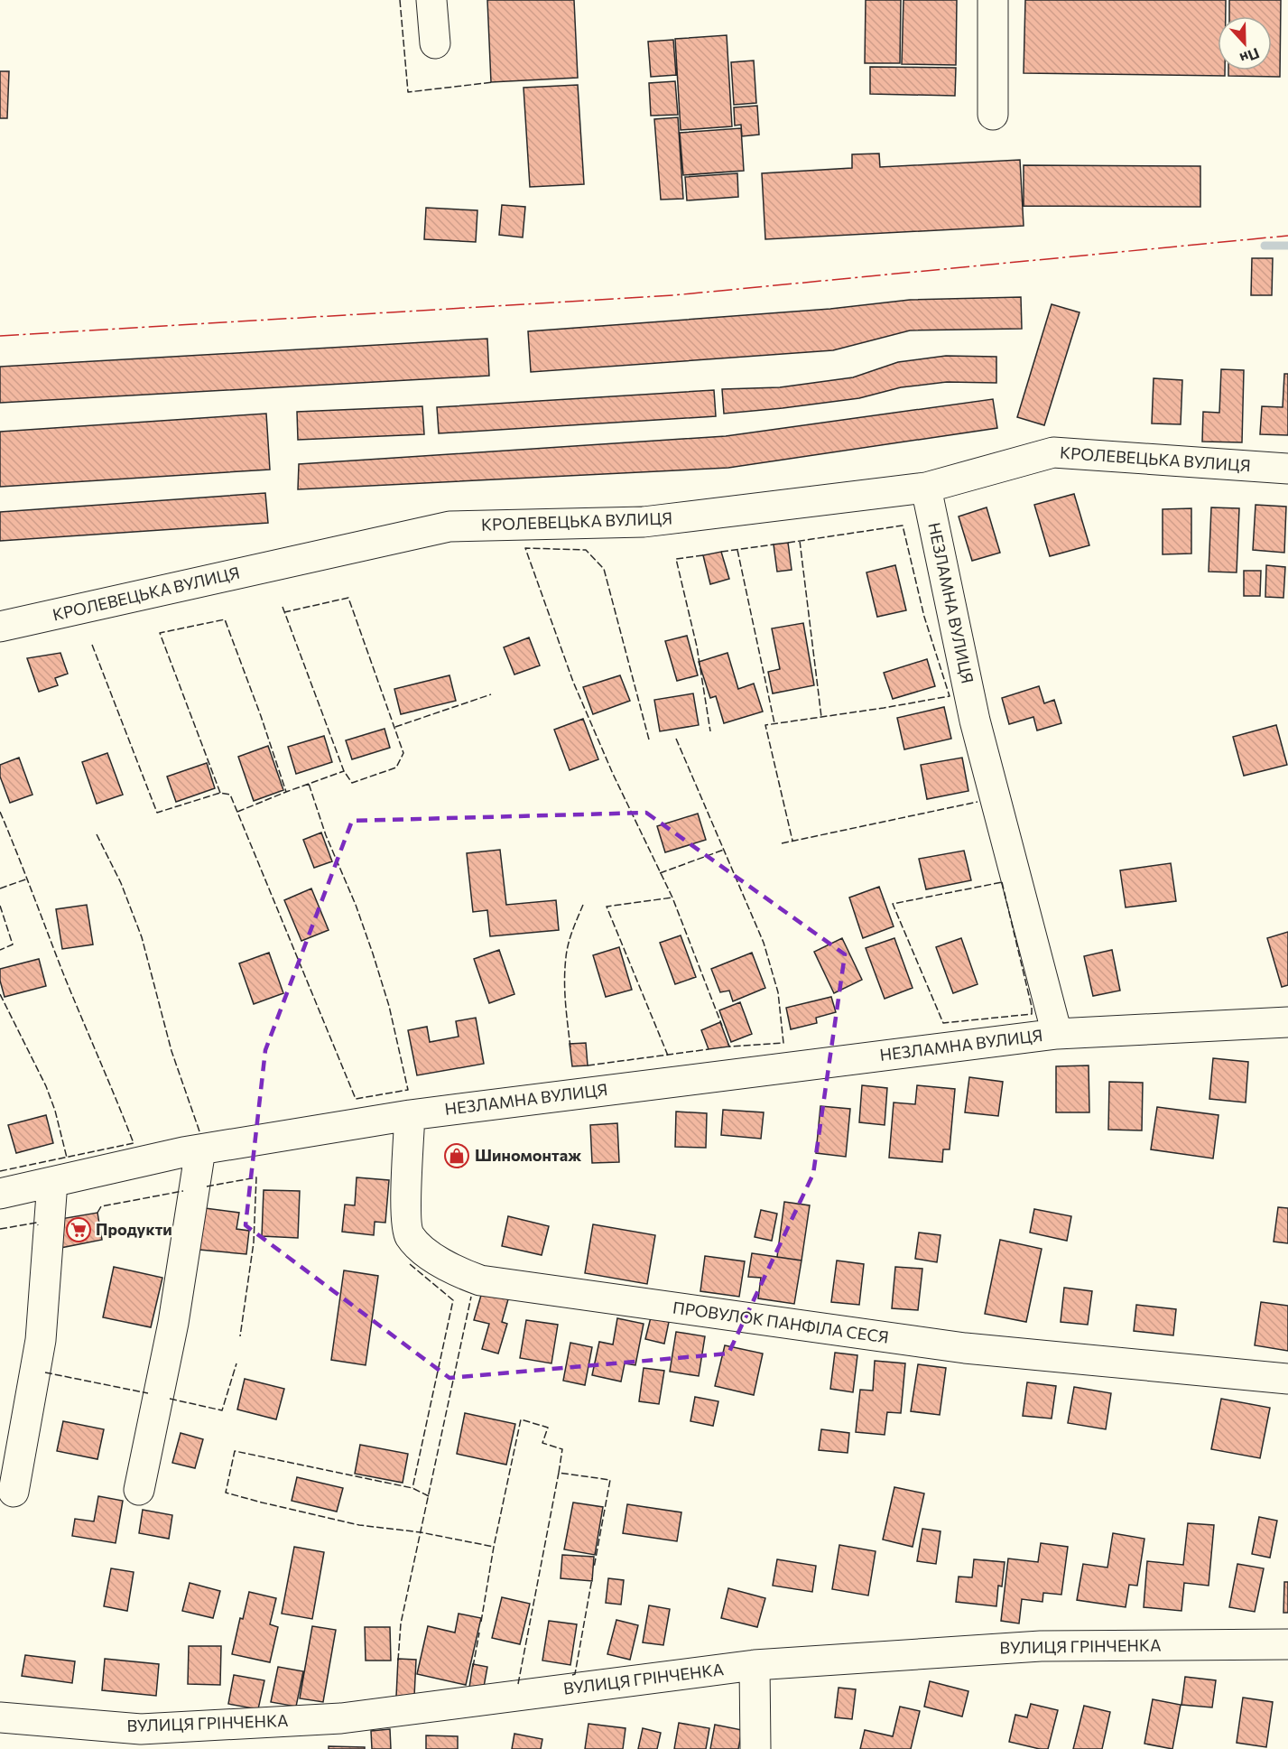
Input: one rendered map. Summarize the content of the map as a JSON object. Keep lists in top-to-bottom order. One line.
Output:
{"streets":{"street":["КРОЛЕВЕЦЬКА ВУЛИЦЯ","НЕЗЛАМНА ВУЛИЦЯ","ПРОВУЛОК ПАНФІЛА СЕСЯ","ВУЛИЦЯ ГРІНЧЕНКА"]},"crossings":[["КРОЛЕВЕЦЬКА ВУЛИЦЯ","НЕЗЛАМНА ВУЛИЦЯ"],["НЕЗЛАМНА ВУЛИЦЯ","ПРОВУЛОК ПАНФІЛА СЕСЯ"]],"places":{"shop":["Шиномонтаж"],"supermarket":["Продукти"]},"north":"bottom"}
